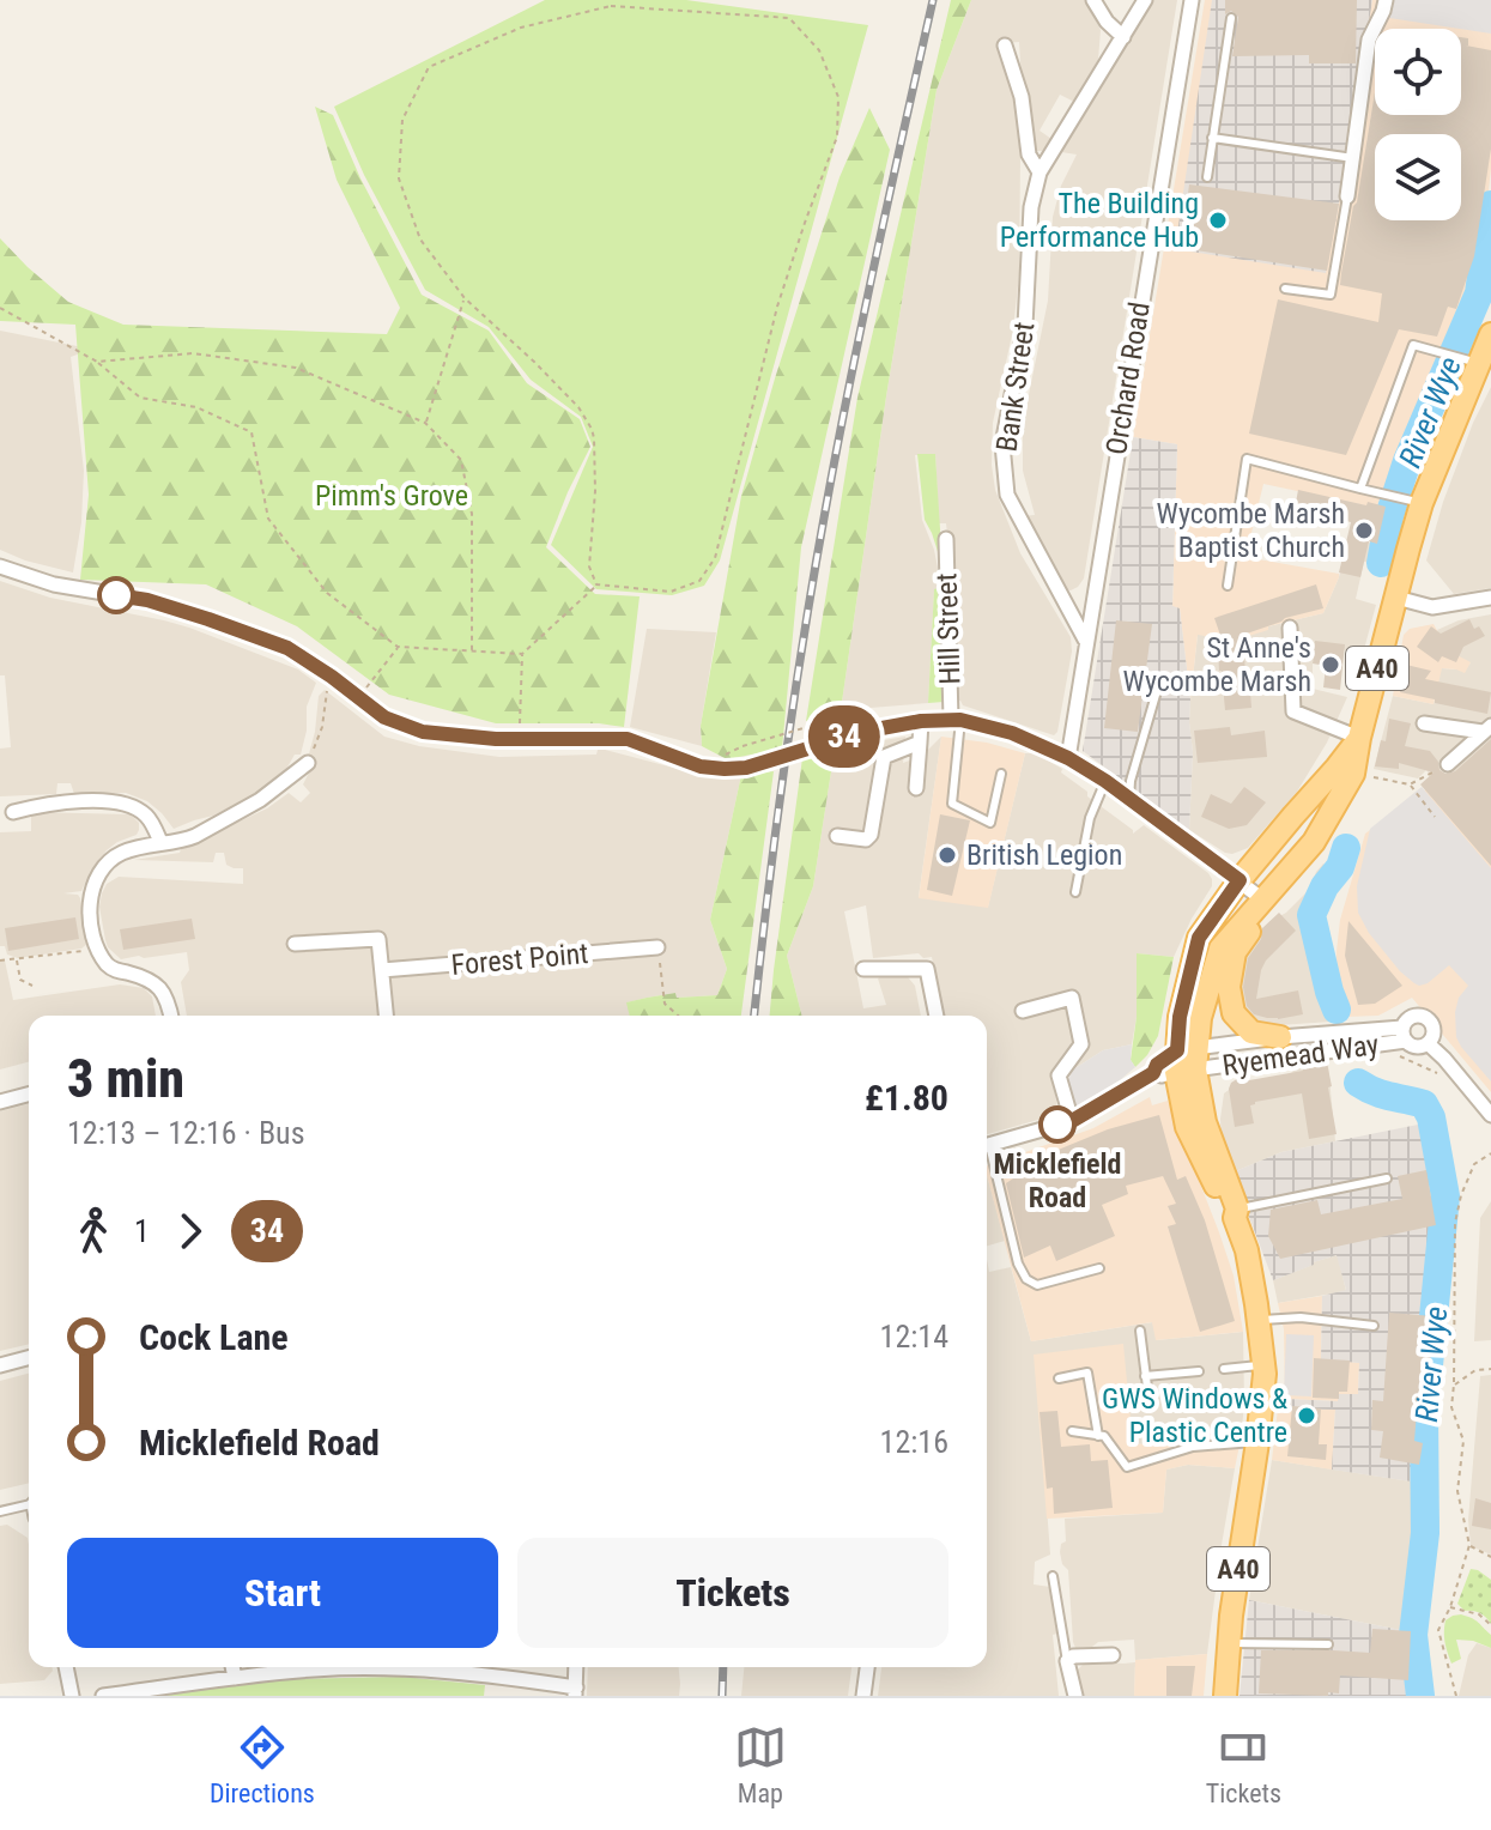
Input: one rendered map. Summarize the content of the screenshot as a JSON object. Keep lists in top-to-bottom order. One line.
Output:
{"streets":{"main road":["A40"],"street":["Orchard Road","Bank Street","Hill Street","Forest Point","Ryemead Way"]},"crossings":[["Orchard Road","Bank Street"],["A40","Ryemead Way"]],"water":["River Wye"],"parks":["Pimm's Grove"],"places":["The Building Performance Hub","Wycombe Marsh Baptist Church","St Anne's Wycombe Marsh","British Legion","Micklefield Road","GWS Windows & Plastic Centre"],"lines":["bus line 34"],"page":{"on_map":"34","heading":["3 min","12:13 – 12:16 · Bus","£1.80"],"legs":["1","34"],"list":[{"name":"Cock Lane","value":"12:14"},{"name":"Micklefield Road","value":"12:16"}],"buttons":["Start","Tickets"],"tabs":["Directions","Map","Tickets"]}}
